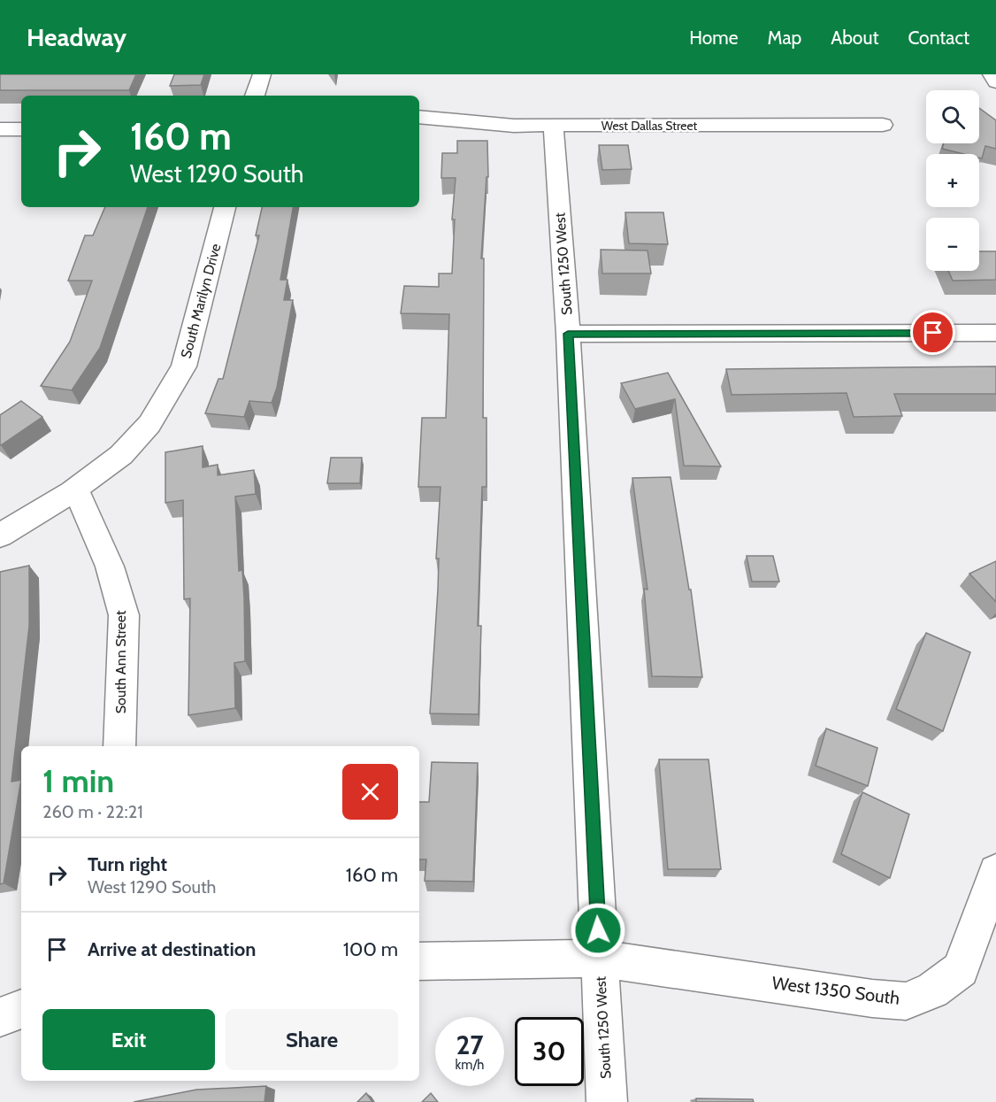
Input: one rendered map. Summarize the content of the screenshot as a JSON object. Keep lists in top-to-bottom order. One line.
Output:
{"streets":{"street":["West Dallas Street","South 1250 West","South Marilyn Drive","South Ann Street","West 1350 South"]},"crossings":[["West Dallas Street","South 1250 West"],["South 1250 West","West 1350 South"],["South Marilyn Drive","South Ann Street"]],"page":{"header":"Headway","nav":["Home","Map","About","Contact"],"map_buttons":["+","−"],"turn":["160 m","West 1290 South"],"heading":["1 min","260 m · 22:21"],"list":[{"name":"Turn right","note":"West 1290 South","value":"160 m"},{"name":"Arrive at destination","value":"100 m"}],"buttons":["Exit","Share"],"speed":"27 km/h","limit":"30"}}
